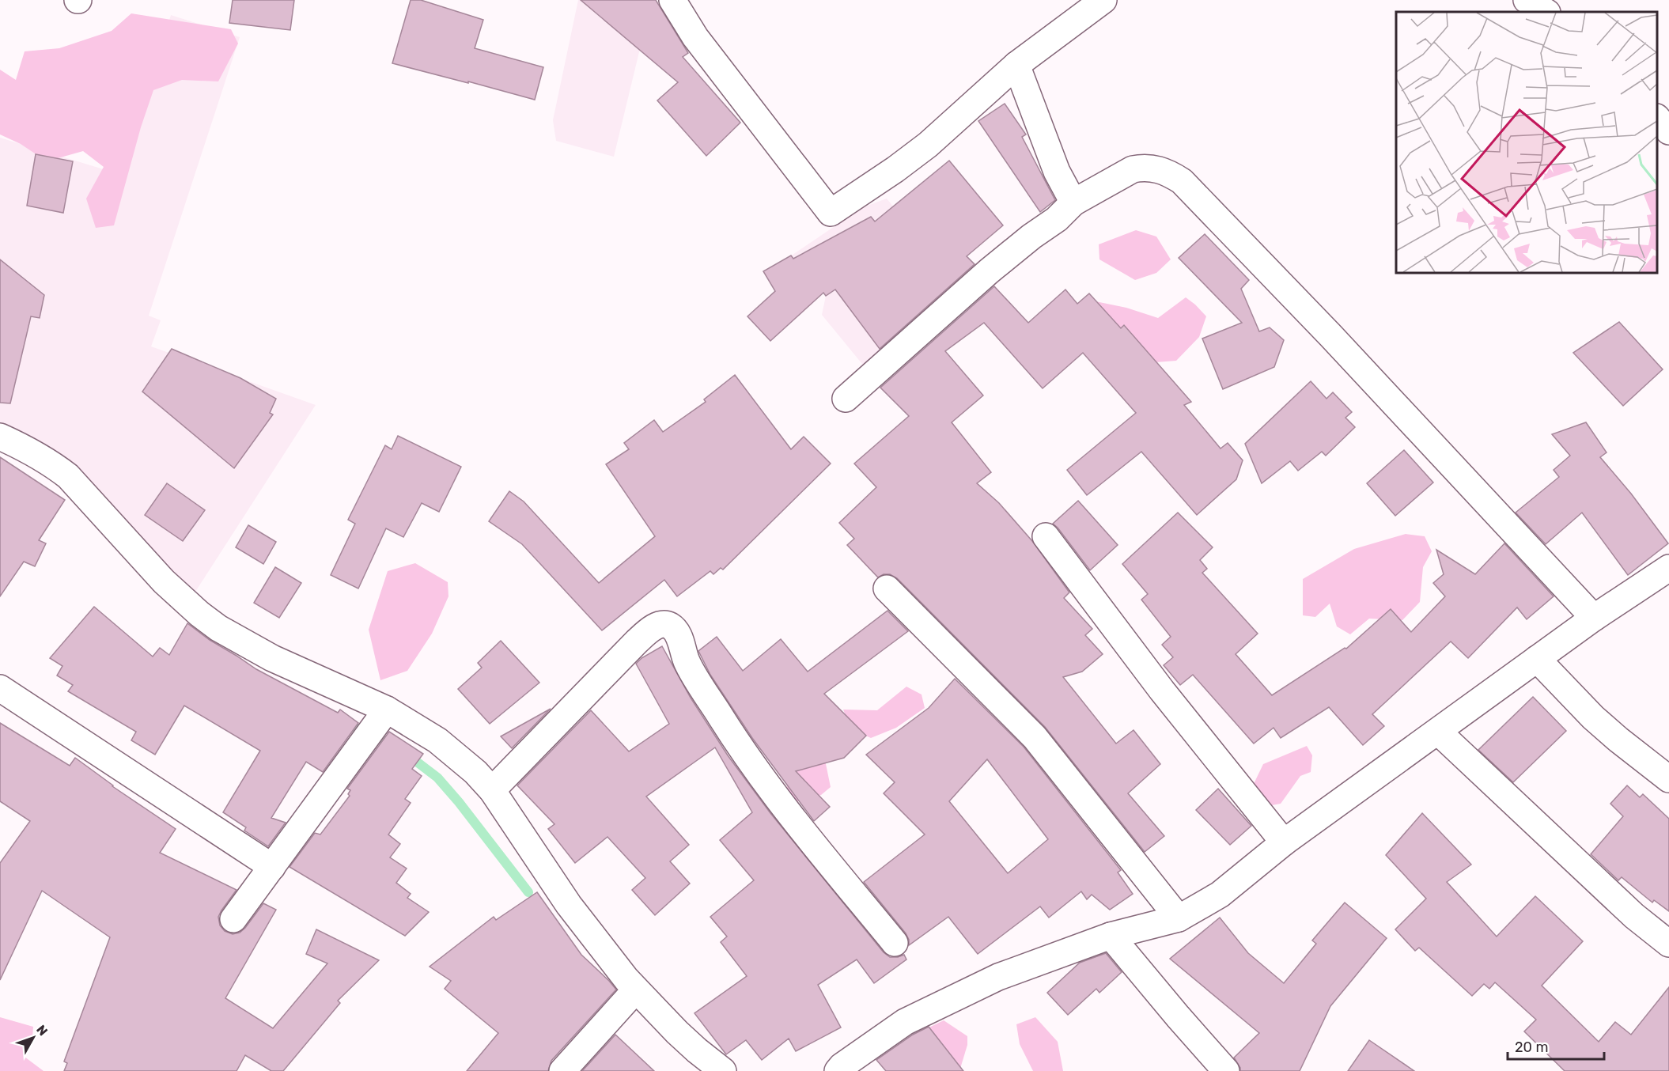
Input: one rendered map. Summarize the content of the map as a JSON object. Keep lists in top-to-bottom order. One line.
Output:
{"scale_bar":"20 m","north":"top right"}
